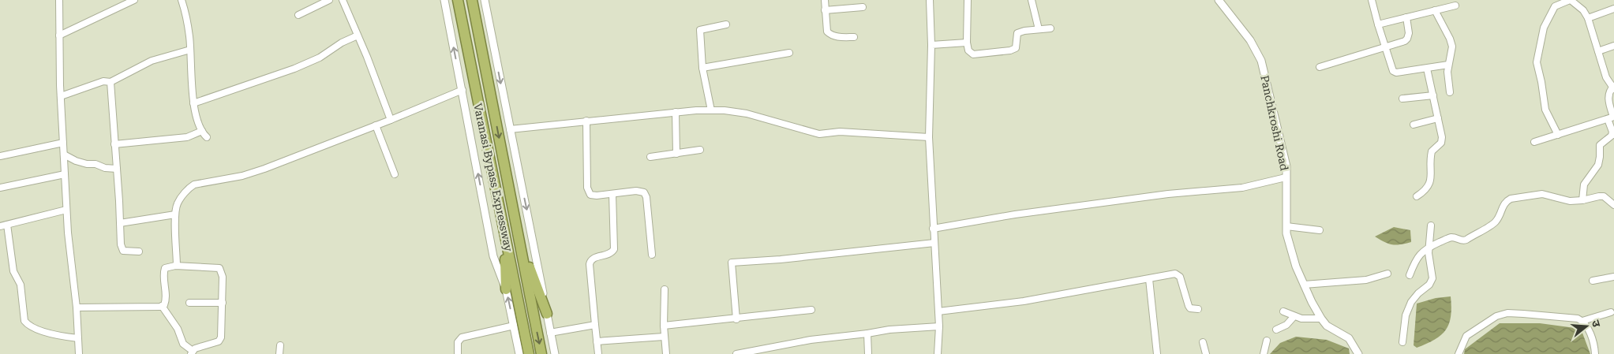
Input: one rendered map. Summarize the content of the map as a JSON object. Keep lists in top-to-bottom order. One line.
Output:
{"streets":{"highway":["Varanasi Bypass Expressway"],"street":["Panchkroshi Road"]},"north":"right"}
